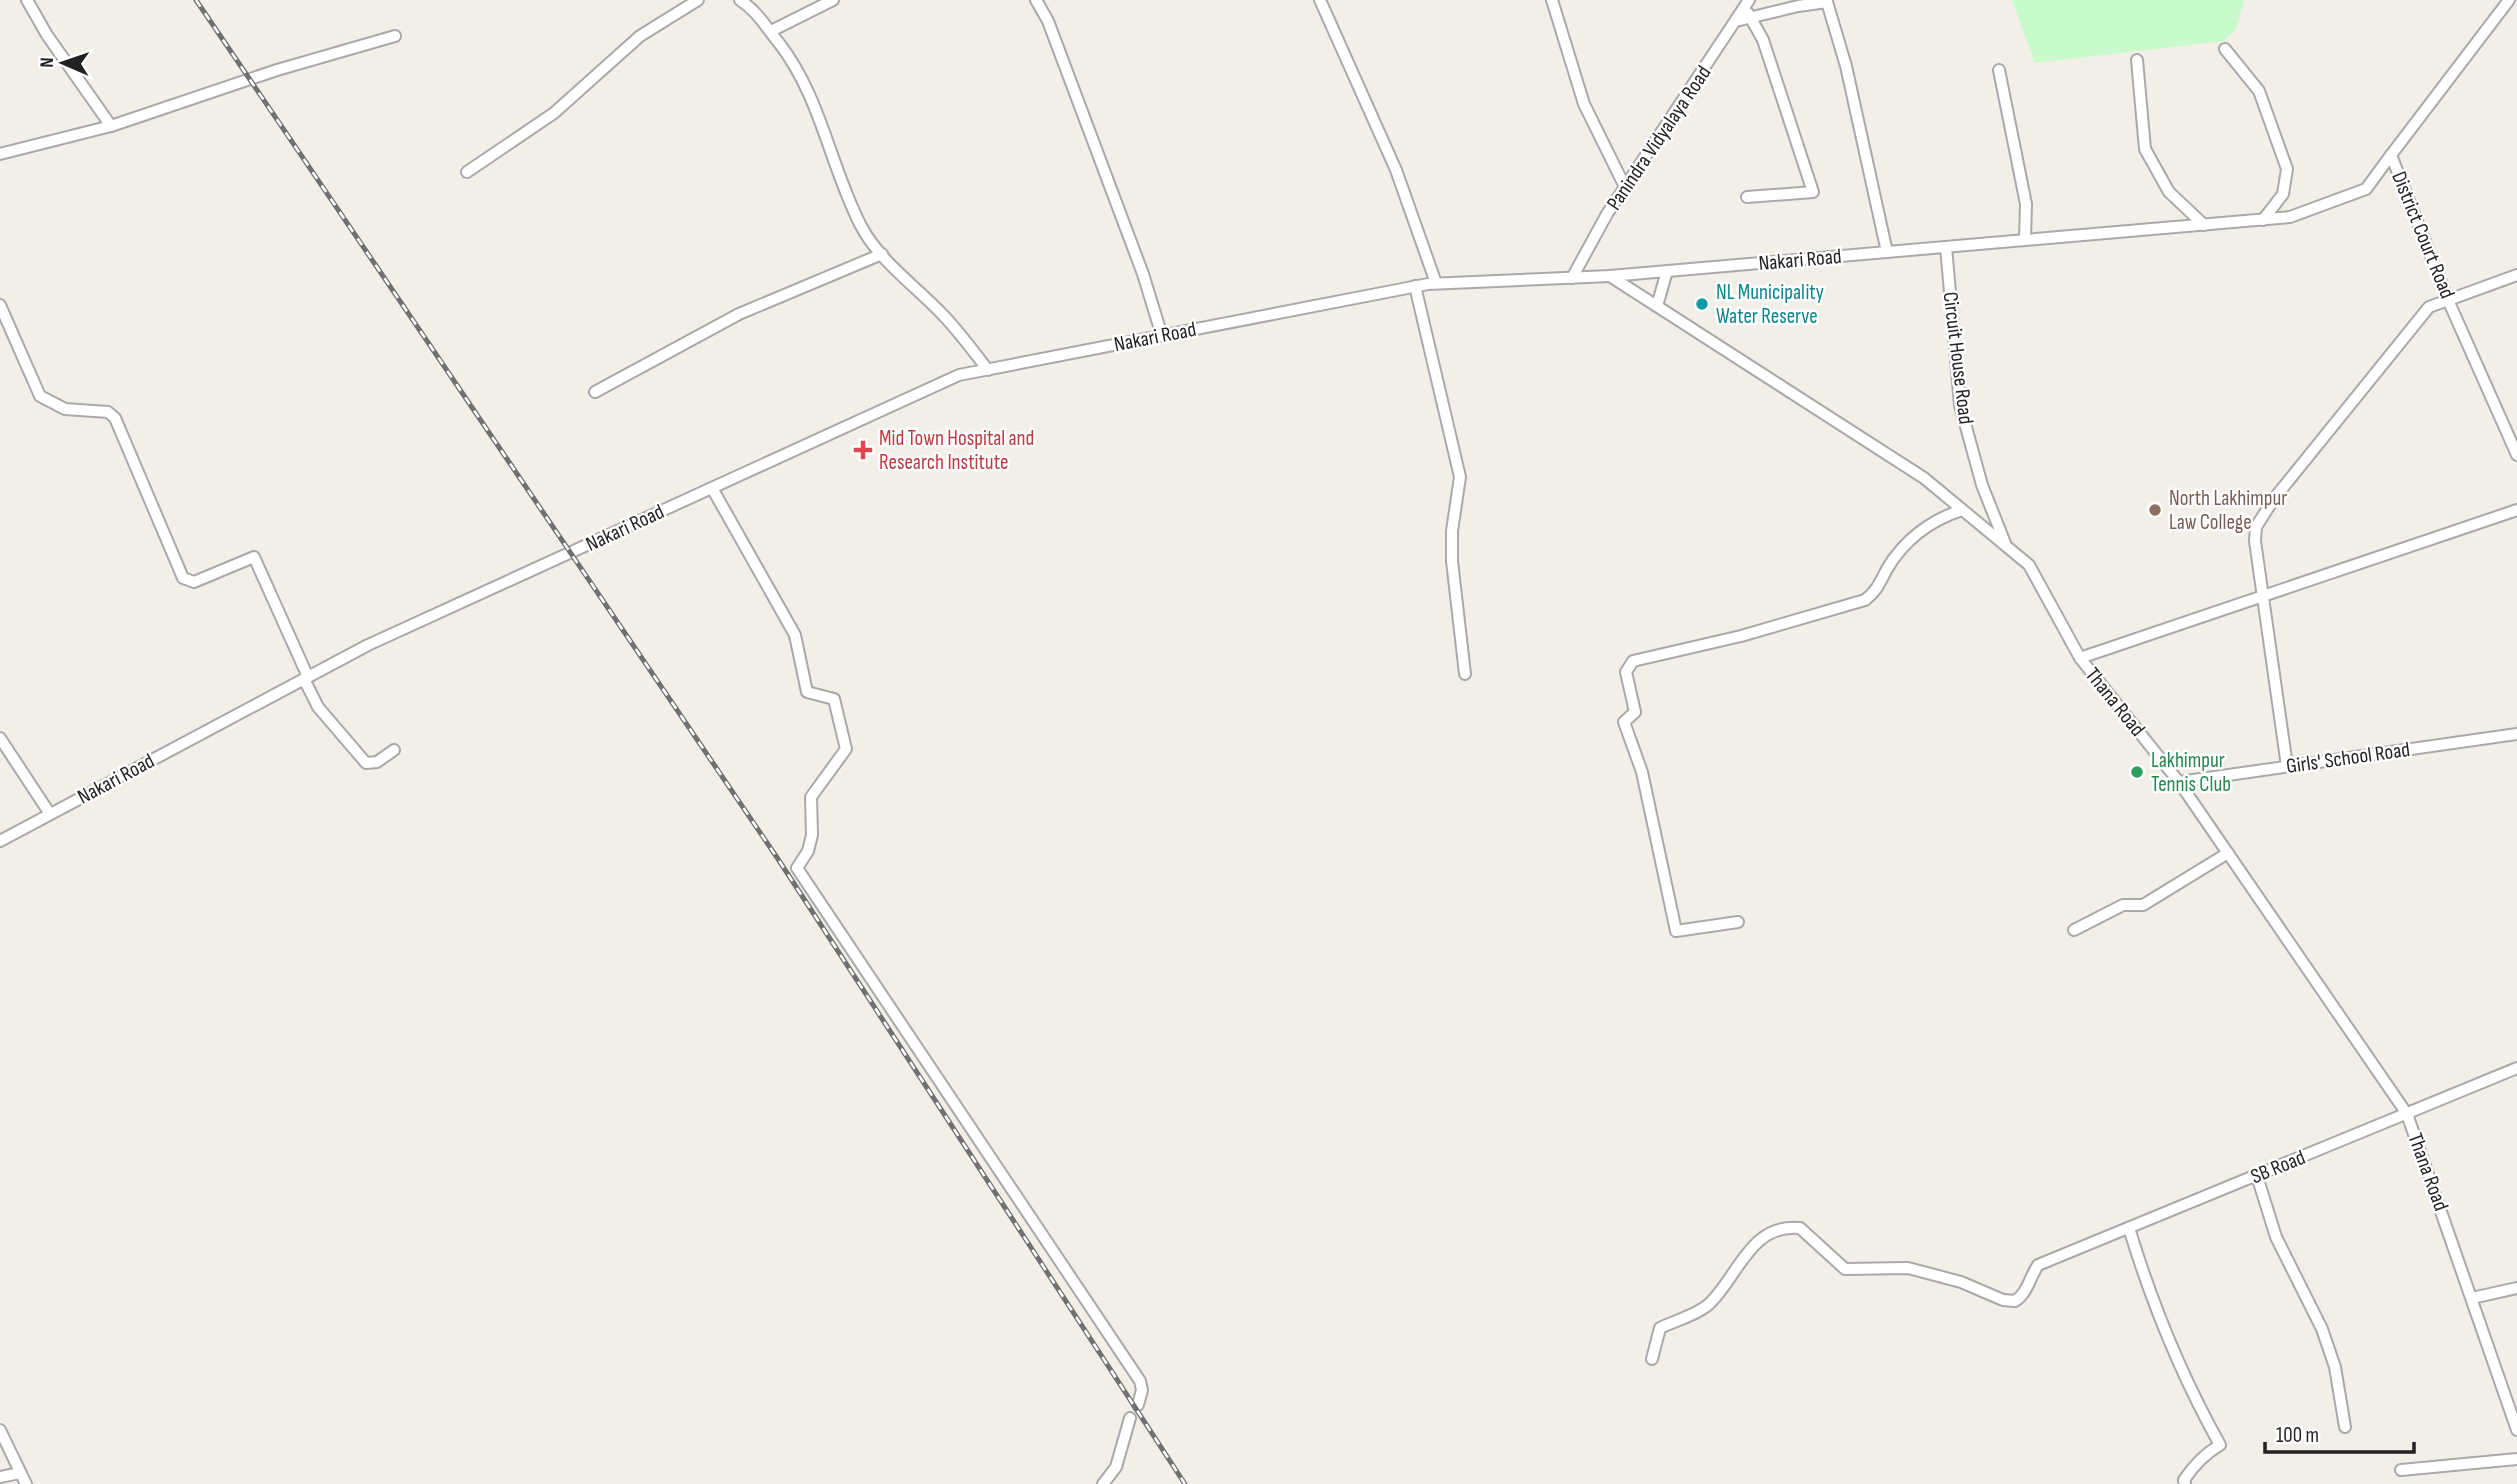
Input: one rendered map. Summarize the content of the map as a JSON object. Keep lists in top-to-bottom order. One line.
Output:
{"streets":{"street":["Panindra Vidyalaya Road","District Court Road","Nakari Road","Circuit House Road","Thana Road","Girls' School Road","SB Road"]},"crossings":[["Panindra Vidyalaya Road","Nakari Road"],["District Court Road","Nakari Road"],["Nakari Road","Circuit House Road"],["Nakari Road","Thana Road"],["Circuit House Road","Thana Road"],["Thana Road","Girls' School Road"],["Thana Road","SB Road"]],"places":{"other":["NL Municipality Water Reserve","North Lakhimpur Law College","Lakhimpur Tennis Club"],"health":["Mid Town Hospital and Research Institute"]},"scale_bar":"100 m","north":"left"}
